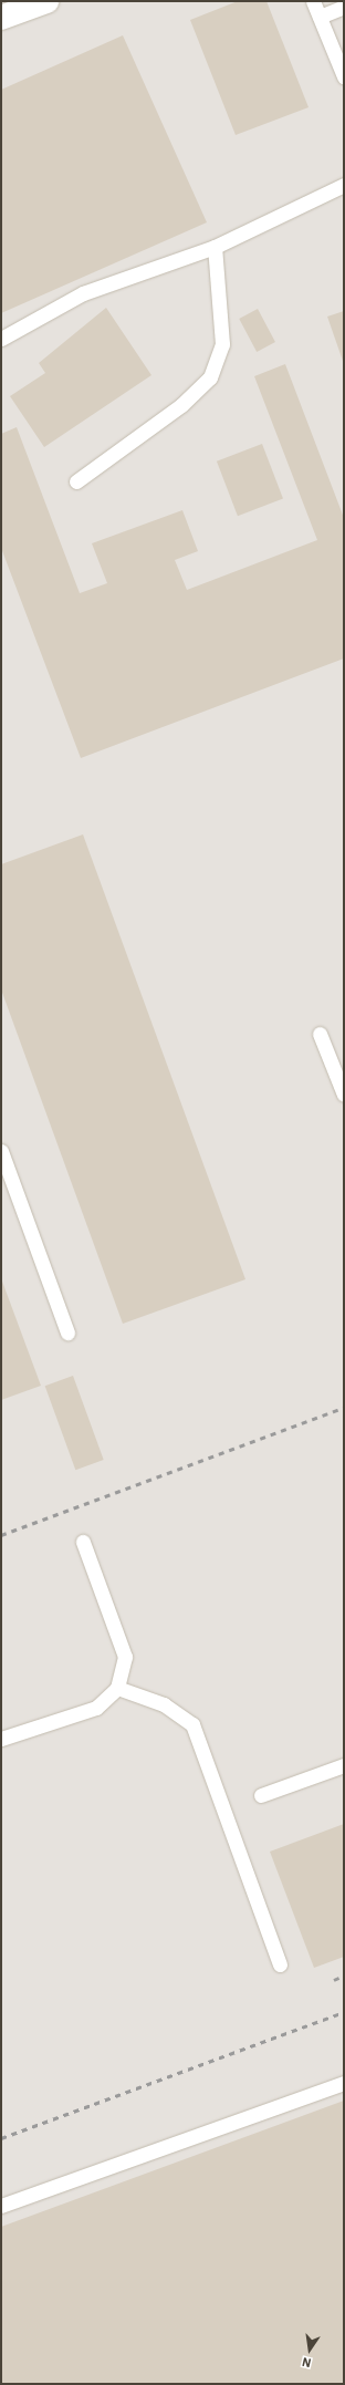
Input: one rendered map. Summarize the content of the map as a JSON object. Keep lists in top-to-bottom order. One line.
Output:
{"north":"bottom"}
